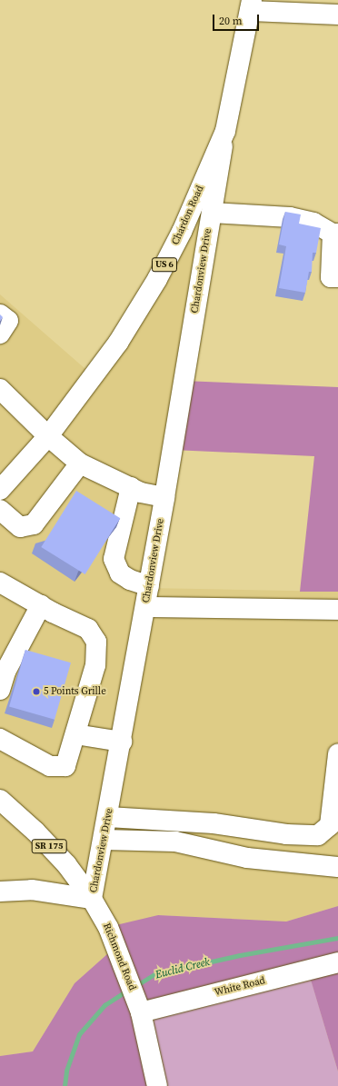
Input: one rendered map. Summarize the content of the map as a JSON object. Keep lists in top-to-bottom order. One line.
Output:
{"streets":{"street":["Chardon Road","US 6","Chardonview Drive","SR 175","Richmond Road","White Road"]},"crossings":[["Chardon Road","Chardonview Drive"],["Chardonview Drive","Richmond Road"],["Richmond Road","White Road"]],"water":["Euclid Creek"],"places":["5 Points Grille"],"scale_bar":"20 m"}
